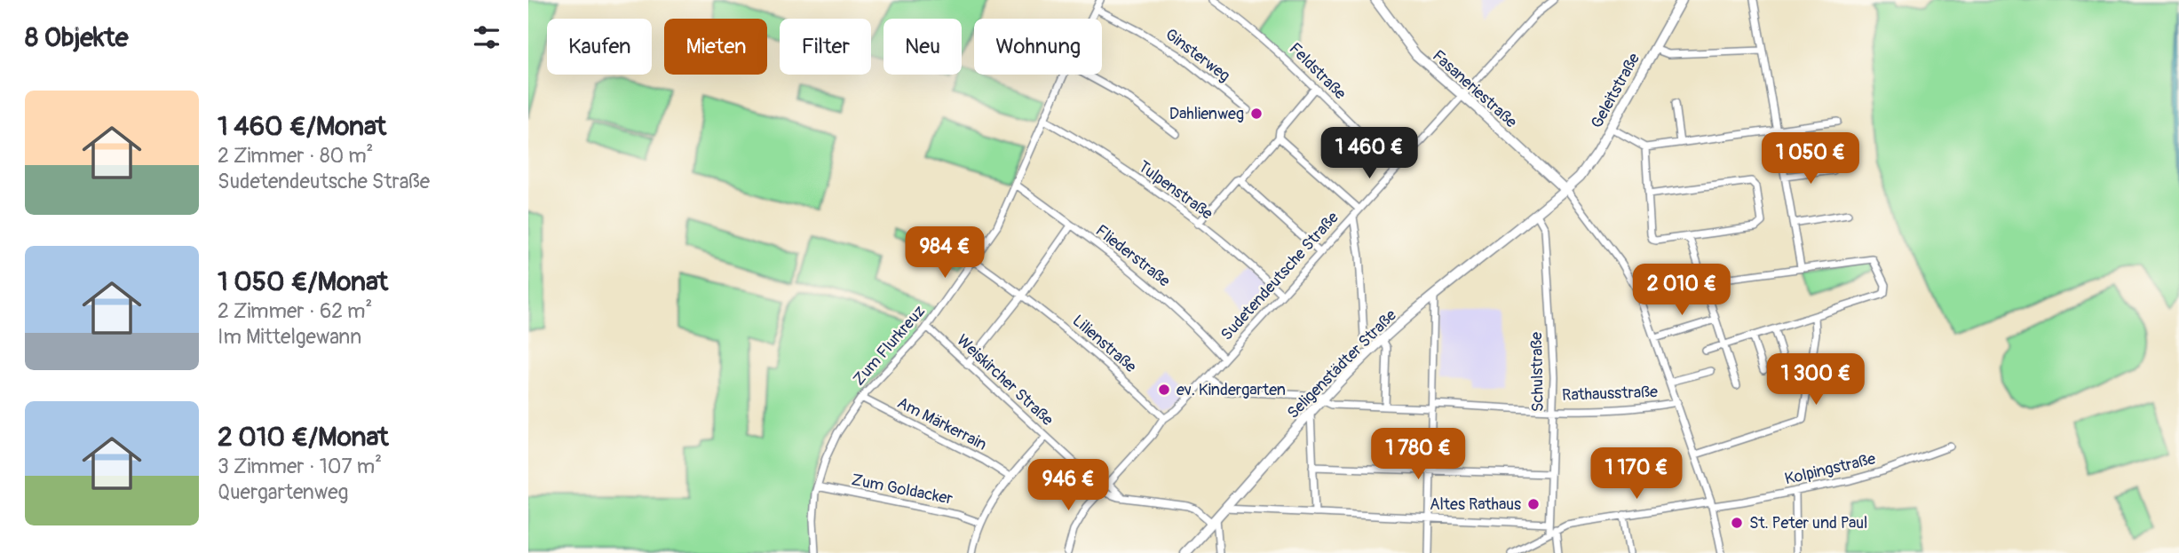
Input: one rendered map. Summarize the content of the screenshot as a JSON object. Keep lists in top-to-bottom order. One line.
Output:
{"streets":{"main road":["Fasaneriestraße","Geleitstraße","Seligenstädter Straße"],"street":["Ginsterweg","Feldstraße","Tulpenstraße","Fliederstraße","Sudetendeutsche Straße","Lilienstraße","Zum Flurkreuz","Schulstraße","Weiskircher Straße","Rathausstraße","Am Märkerrain","Kolpingstraße","Zum Goldacker"]},"crossings":[["Ginsterweg","Zum Flurkreuz"],["Feldstraße","Sudetendeutsche Straße"],["Fasaneriestraße","Geleitstraße"],["Fasaneriestraße","Sudetendeutsche Straße"],["Fasaneriestraße","Seligenstädter Straße"],["Geleitstraße","Seligenstädter Straße"],["Tulpenstraße","Sudetendeutsche Straße"],["Tulpenstraße","Zum Flurkreuz"],["Fliederstraße","Sudetendeutsche Straße"],["Fliederstraße","Zum Flurkreuz"],["Sudetendeutsche Straße","Lilienstraße"],["Sudetendeutsche Straße","Weiskircher Straße"],["Sudetendeutsche Straße","Rathausstraße"],["Lilienstraße","Zum Flurkreuz"],["Zum Flurkreuz","Weiskircher Straße"],["Zum Flurkreuz","Am Märkerrain"],["Zum Flurkreuz","Zum Goldacker"],["Seligenstädter Straße","Schulstraße"],["Seligenstädter Straße","Weiskircher Straße"],["Seligenstädter Straße","Rathausstraße"],["Schulstraße","Rathausstraße"],["Schulstraße","Kolpingstraße"]],"places":["Dahlienweg","ev. Kindergarten","Altes Rathaus","St. Peter und Paul"],"page":{"heading":"8 Objekte","chip":["Kaufen","Mieten","Filter","Neu","Wohnung"],"list":[{"name":"1 460 €/Monat","note":"2 Zimmer · 80 m² · Sudetendeutsche Straße"},{"name":"1 050 €/Monat","note":"2 Zimmer · 62 m² · Im Mittelgewann"},{"name":"2 010 €/Monat","note":"3 Zimmer · 107 m² · Quergartenweg"}],"price":["1 460 €","1 050 €","984 €","2 010 €","1 300 €","1 780 €","1 170 €","946 €"]}}
